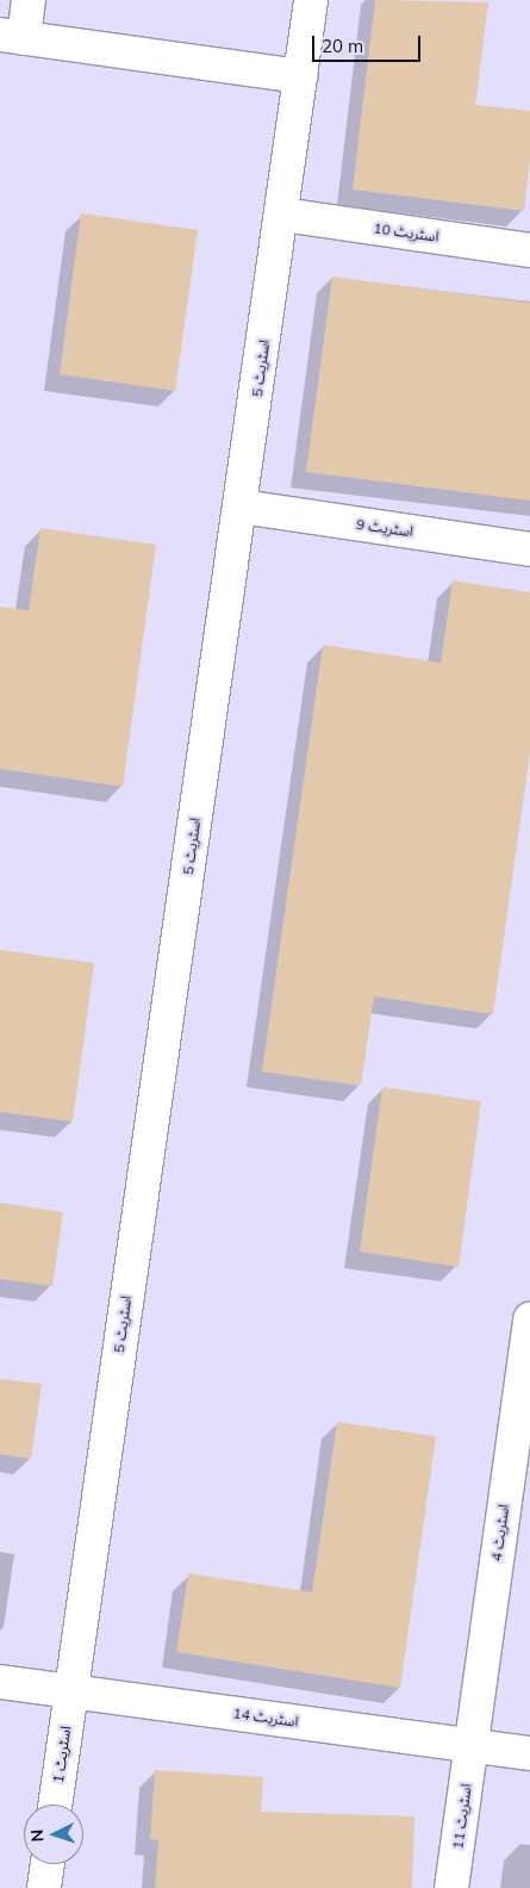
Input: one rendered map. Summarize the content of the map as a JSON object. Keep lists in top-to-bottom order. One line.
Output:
{"streets":{"street":["اسٹریٹ 10","اسٹریٹ 5","اسٹریٹ 9","اسٹریٹ 4","اسٹریٹ 14","اسٹریٹ 1","اسٹریٹ 11"]},"crossings":[["اسٹریٹ 10","اسٹریٹ 5"],["اسٹریٹ 5","اسٹریٹ 9"],["اسٹریٹ 5","اسٹریٹ 14"],["اسٹریٹ 5","اسٹریٹ 1"],["اسٹریٹ 4","اسٹریٹ 14"],["اسٹریٹ 4","اسٹریٹ 11"],["اسٹریٹ 14","اسٹریٹ 1"],["اسٹریٹ 14","اسٹریٹ 11"]],"scale_bar":"20 m","north":"left"}
